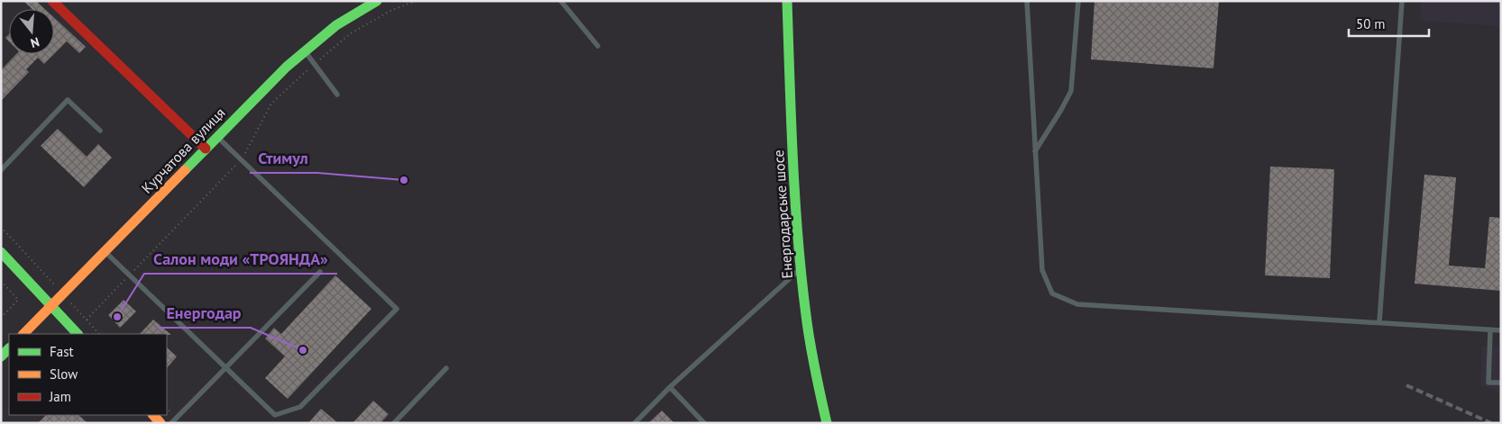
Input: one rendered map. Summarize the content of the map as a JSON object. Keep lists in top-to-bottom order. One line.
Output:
{"streets":{"street":["Курчатова вулиця","Енергодарське шосе"]},"places":["Стимул","Салон моди «ТРОЯНДА»","Енергодар"],"legend":["Fast","Slow","Jam"],"scale_bar":"50 m","north":"bottom"}
